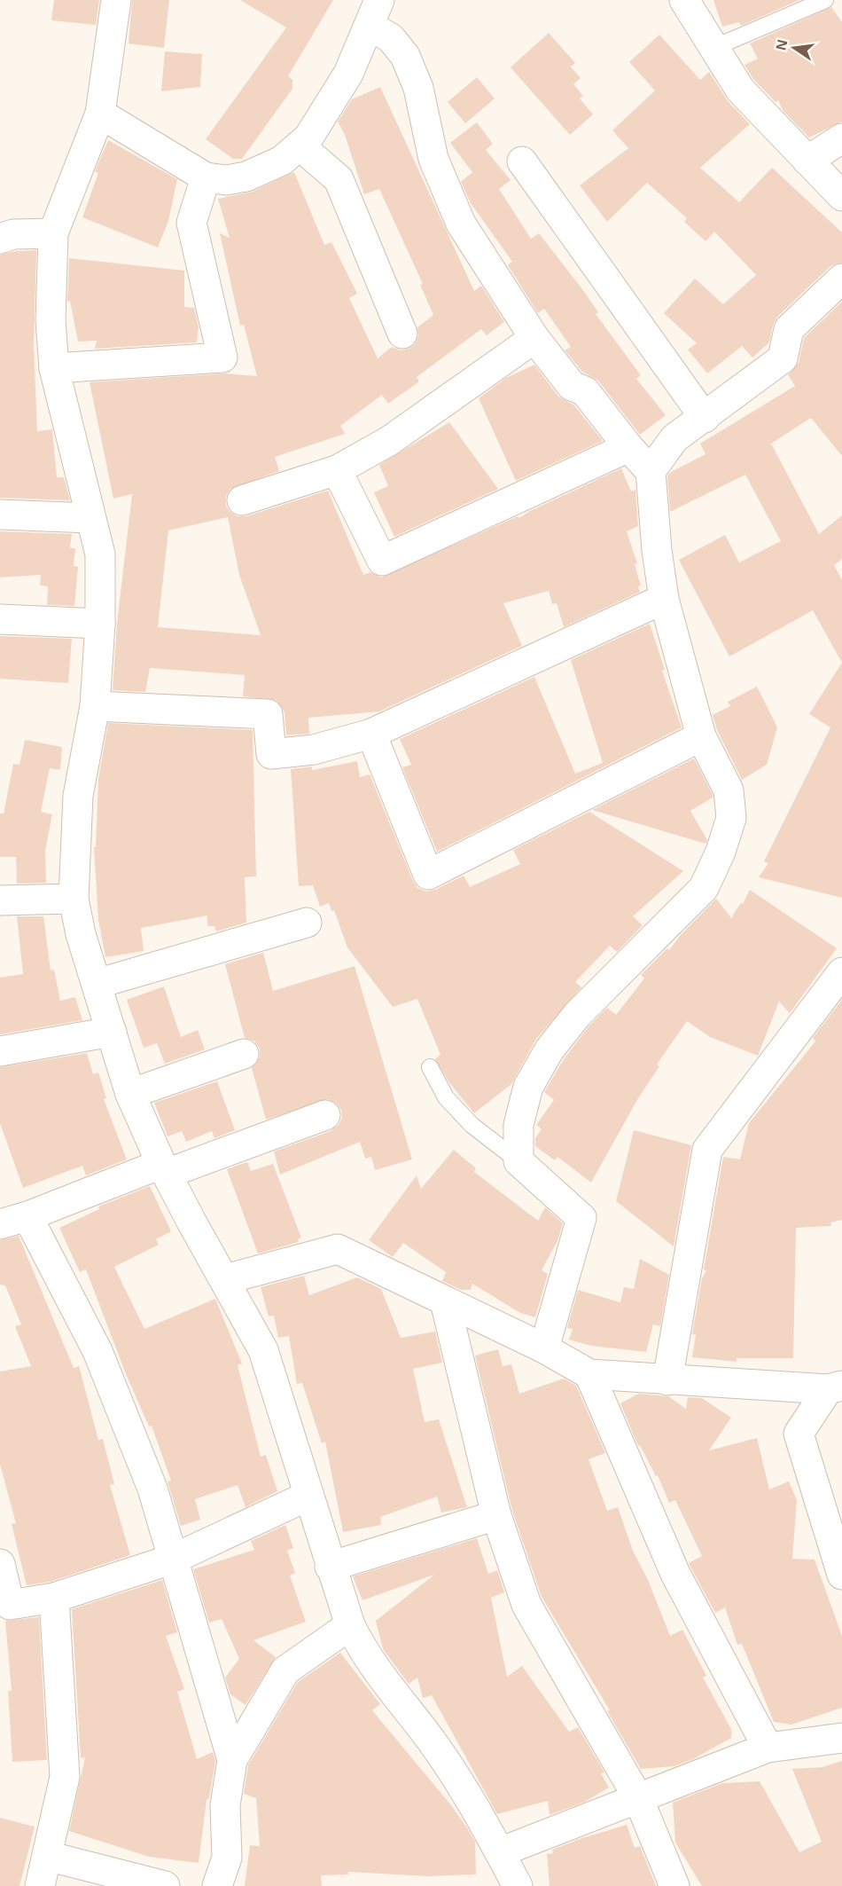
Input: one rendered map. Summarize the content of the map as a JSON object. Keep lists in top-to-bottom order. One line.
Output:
{"north":"left"}
